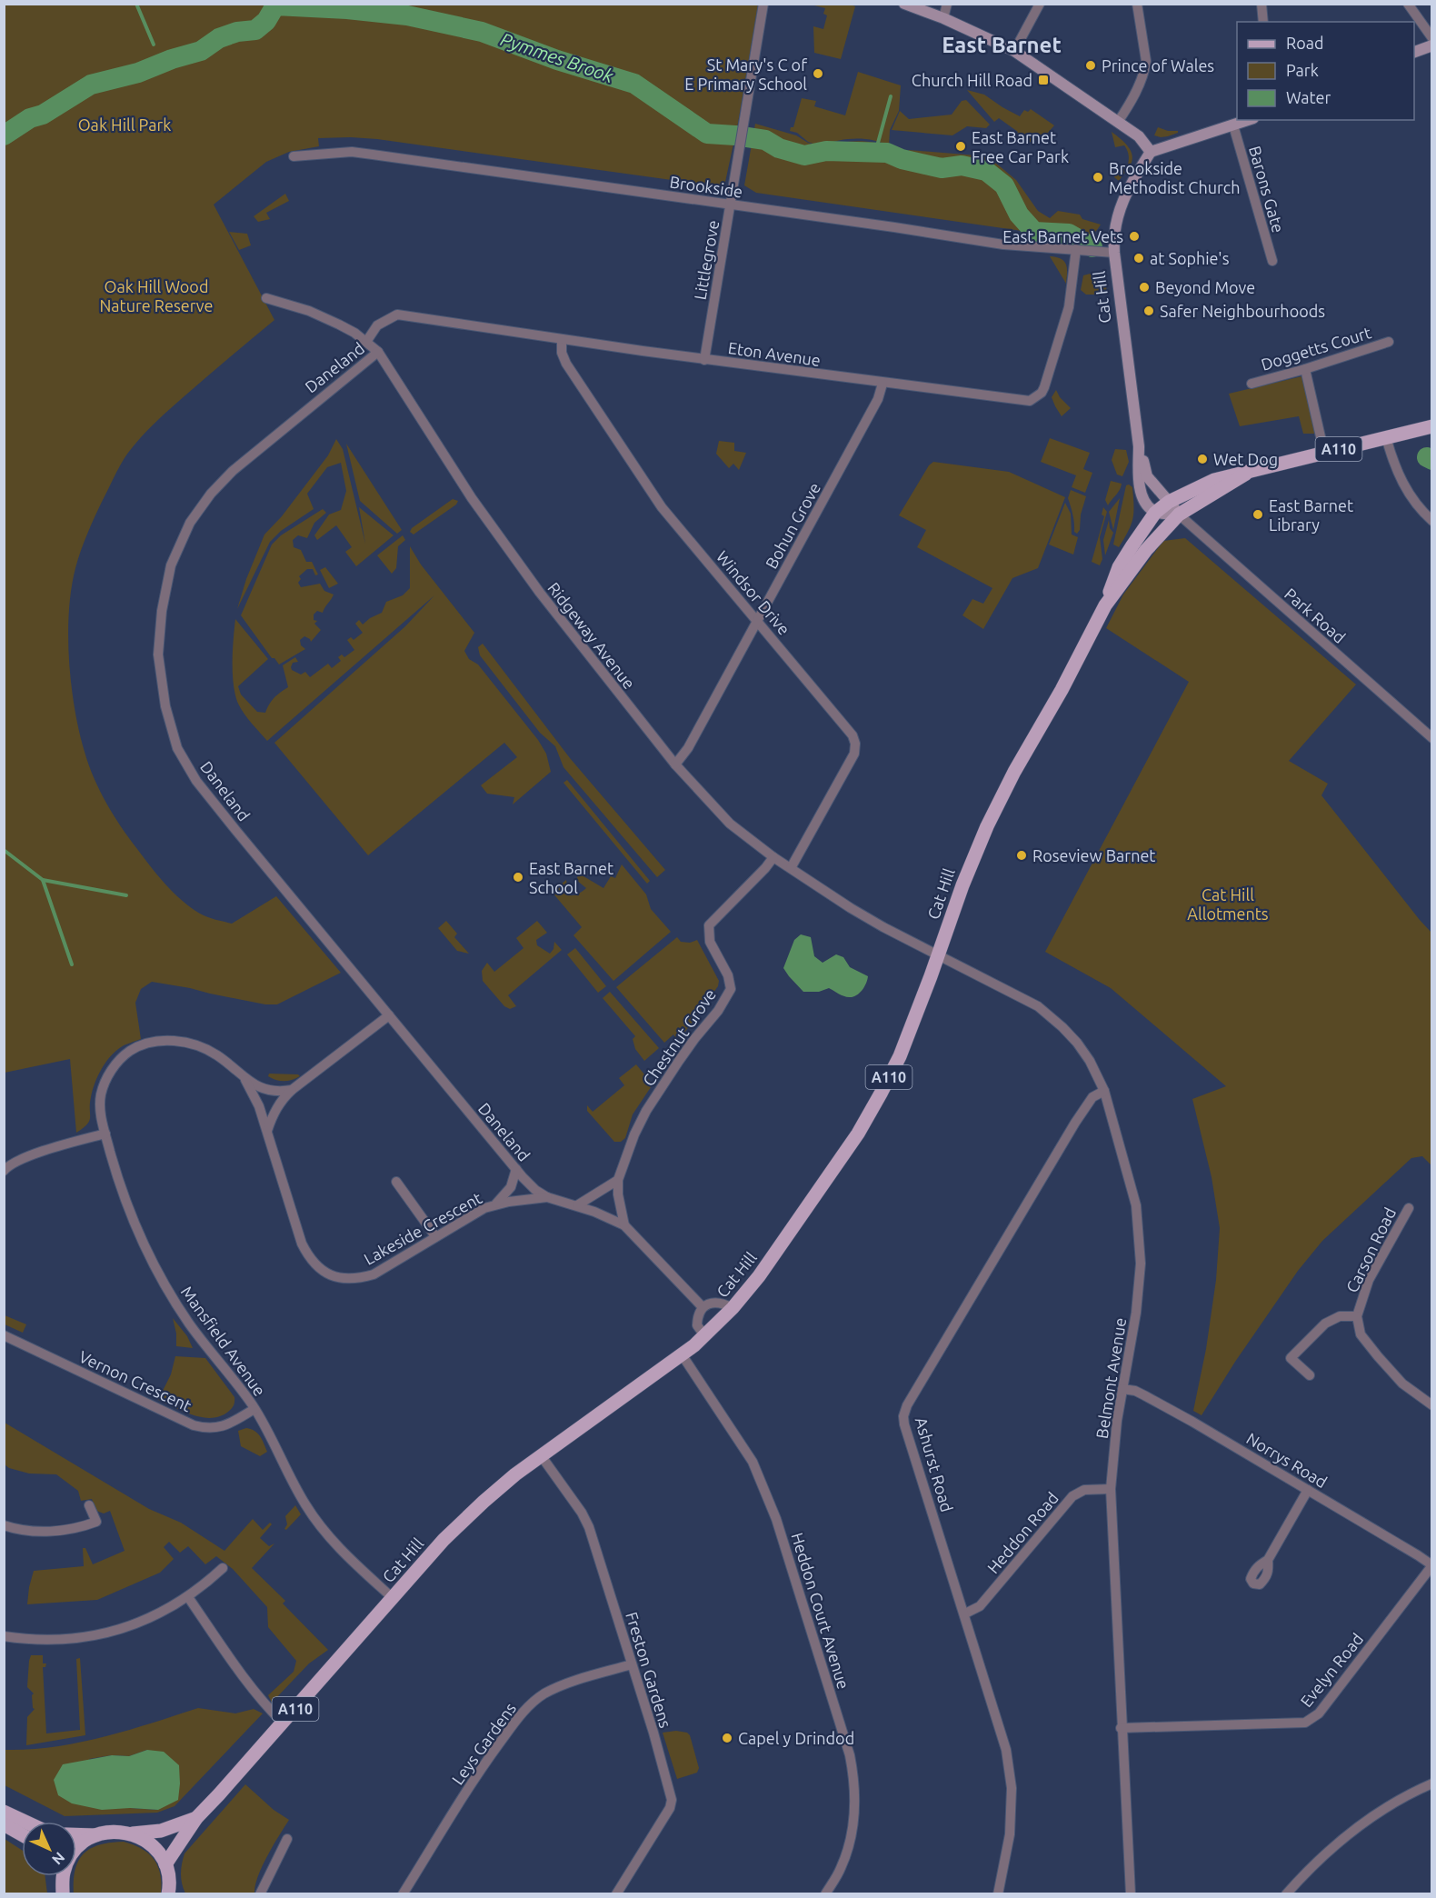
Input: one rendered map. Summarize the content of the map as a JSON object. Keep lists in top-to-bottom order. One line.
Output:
{"streets":{"main road":["Cat Hill","A110"],"street":["Brookside","Barons Gate","Littlegrove","Doggetts Court","Eton Avenue","Daneland","Bohun Grove","Windsor Drive","Park Road","Ridgeway Avenue","Chestnut Grove","Lakeside Crescent","Carson Road","Mansfield Avenue","Belmont Avenue","Vernon Crescent","Norrys Road","Ashurst Road","Heddon Road","Heddon Court Avenue","Freston Gardens","Evelyn Road","Leys Gardens"]},"crossings":[["Brookside","Littlegrove"],["Brookside","Cat Hill"],["Brookside","Eton Avenue"],["Littlegrove","Eton Avenue"],["Cat Hill","A110"],["Cat Hill","Park Road"],["Cat Hill","Ridgeway Avenue"],["Cat Hill","Mansfield Avenue"],["Cat Hill","Belmont Avenue"],["Cat Hill","Heddon Court Avenue"],["Cat Hill","Freston Gardens"],["Eton Avenue","Bohun Grove"],["Eton Avenue","Windsor Drive"],["Eton Avenue","Ridgeway Avenue"],["Daneland","Ridgeway Avenue"],["Daneland","Chestnut Grove"],["Daneland","Lakeside Crescent"],["A110","Park Road"],["Bohun Grove","Windsor Drive"],["Bohun Grove","Ridgeway Avenue"],["Windsor Drive","Ridgeway Avenue"],["Ridgeway Avenue","Chestnut Grove"],["Ridgeway Avenue","Belmont Avenue"],["Lakeside Crescent","Mansfield Avenue"],["Mansfield Avenue","Vernon Crescent"],["Belmont Avenue","Norrys Road"],["Belmont Avenue","Ashurst Road"],["Belmont Avenue","Heddon Road"],["Belmont Avenue","Evelyn Road"],["Norrys Road","Evelyn Road"],["Ashurst Road","Heddon Road"],["Freston Gardens","Leys Gardens"]],"districts":["East Barnet"],"water":["Pymmes Brook"],"parks":["Oak Hill Park","Oak Hill Wood Nature Reserve","Cat Hill Allotments"],"places":{"other":["Prince of Wales","St Mary's C of E Primary School","East Barnet Free Car Park","Brookside Methodist Church","East Barnet Vets","at Sophie's","Beyond Move","Safer Neighbourhoods","Wet Dog","East Barnet Library","Roseview Barnet","East Barnet School","Capel y Drindod"],"transit":["Church Hill Road"]},"legend":["Road","Park","Water"],"north":"bottom right"}
